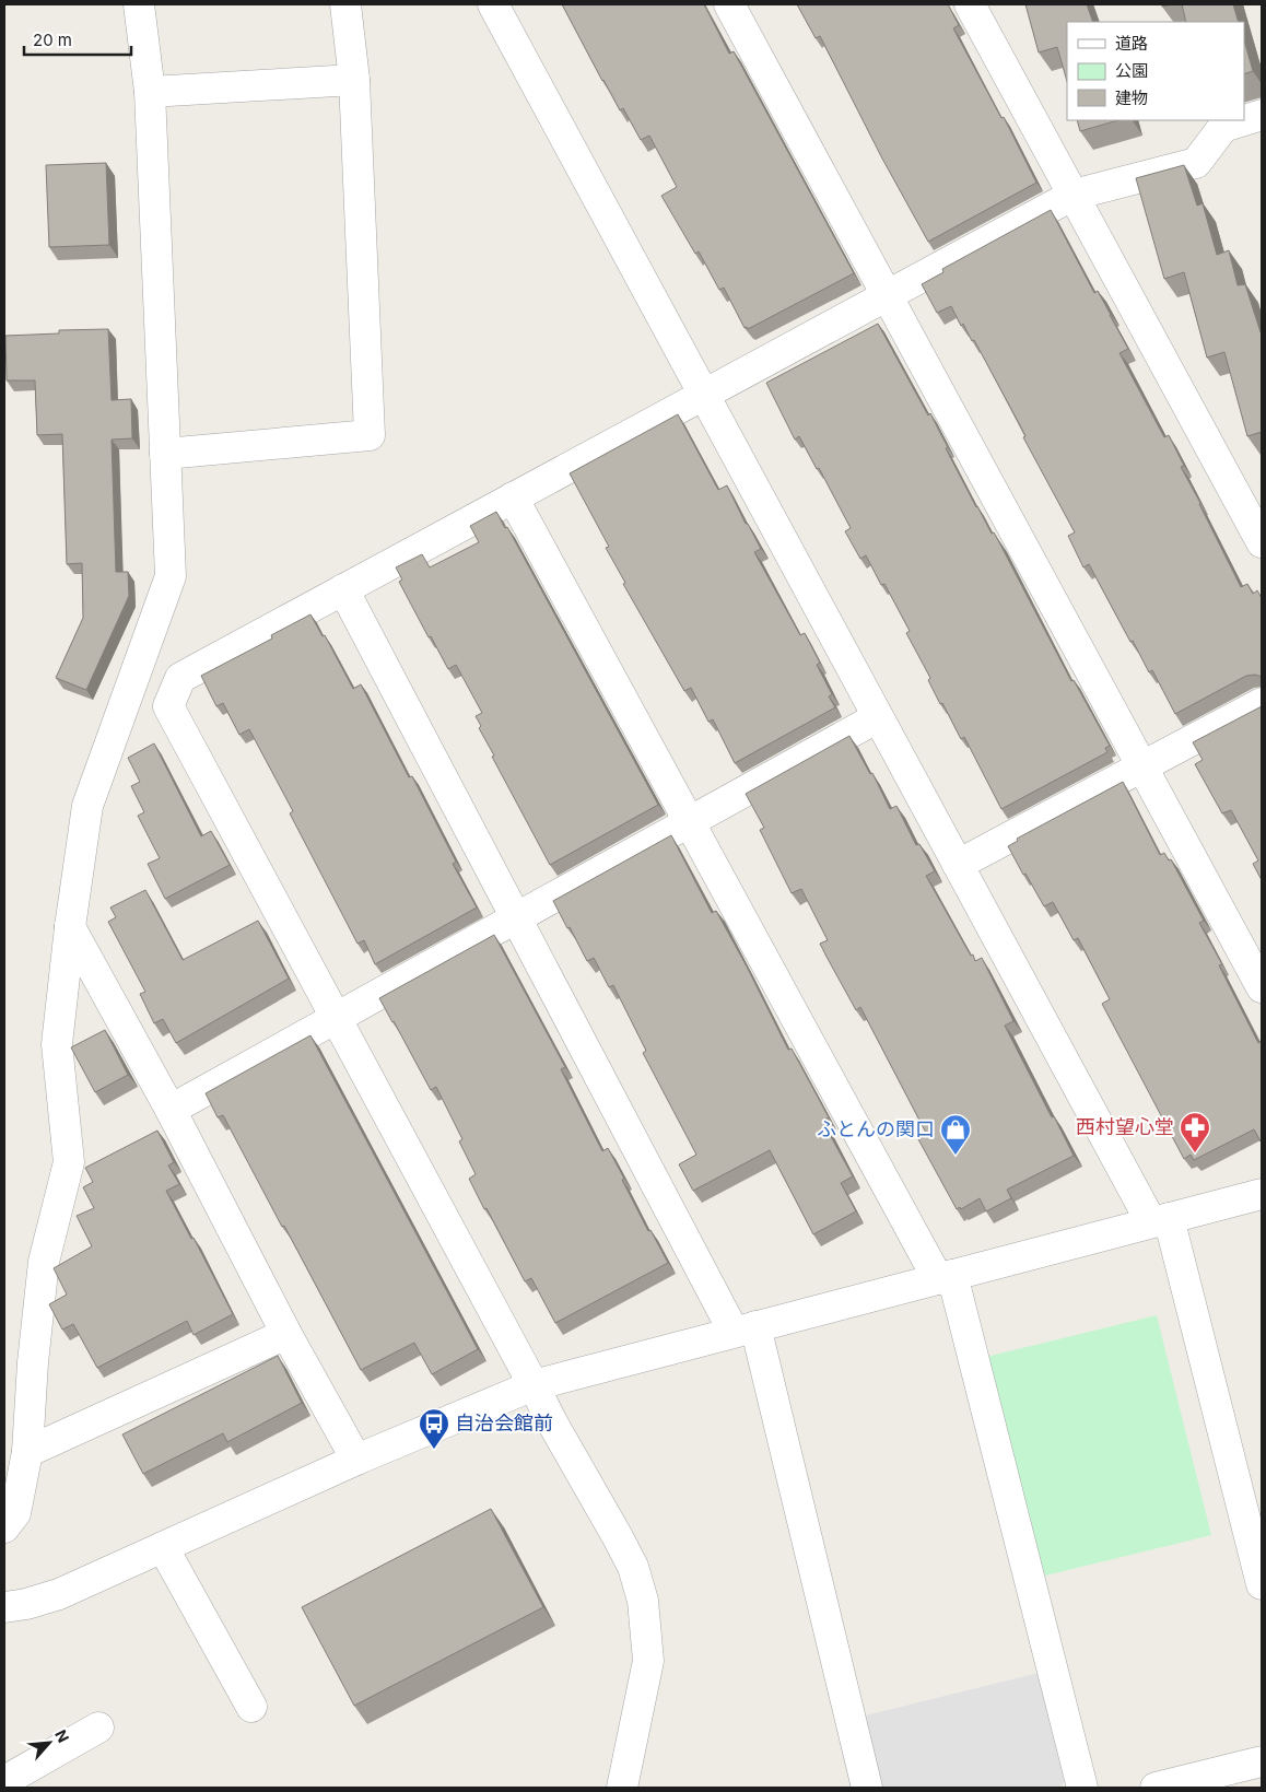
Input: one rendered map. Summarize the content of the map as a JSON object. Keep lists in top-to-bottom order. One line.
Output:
{"places":{"pharmacy":["西村望心堂"],"shop":["ふとんの関口"],"bus stop":["自治会館前"]},"legend":["道路","公園","建物"],"scale_bar":"20 m","north":"top right"}
